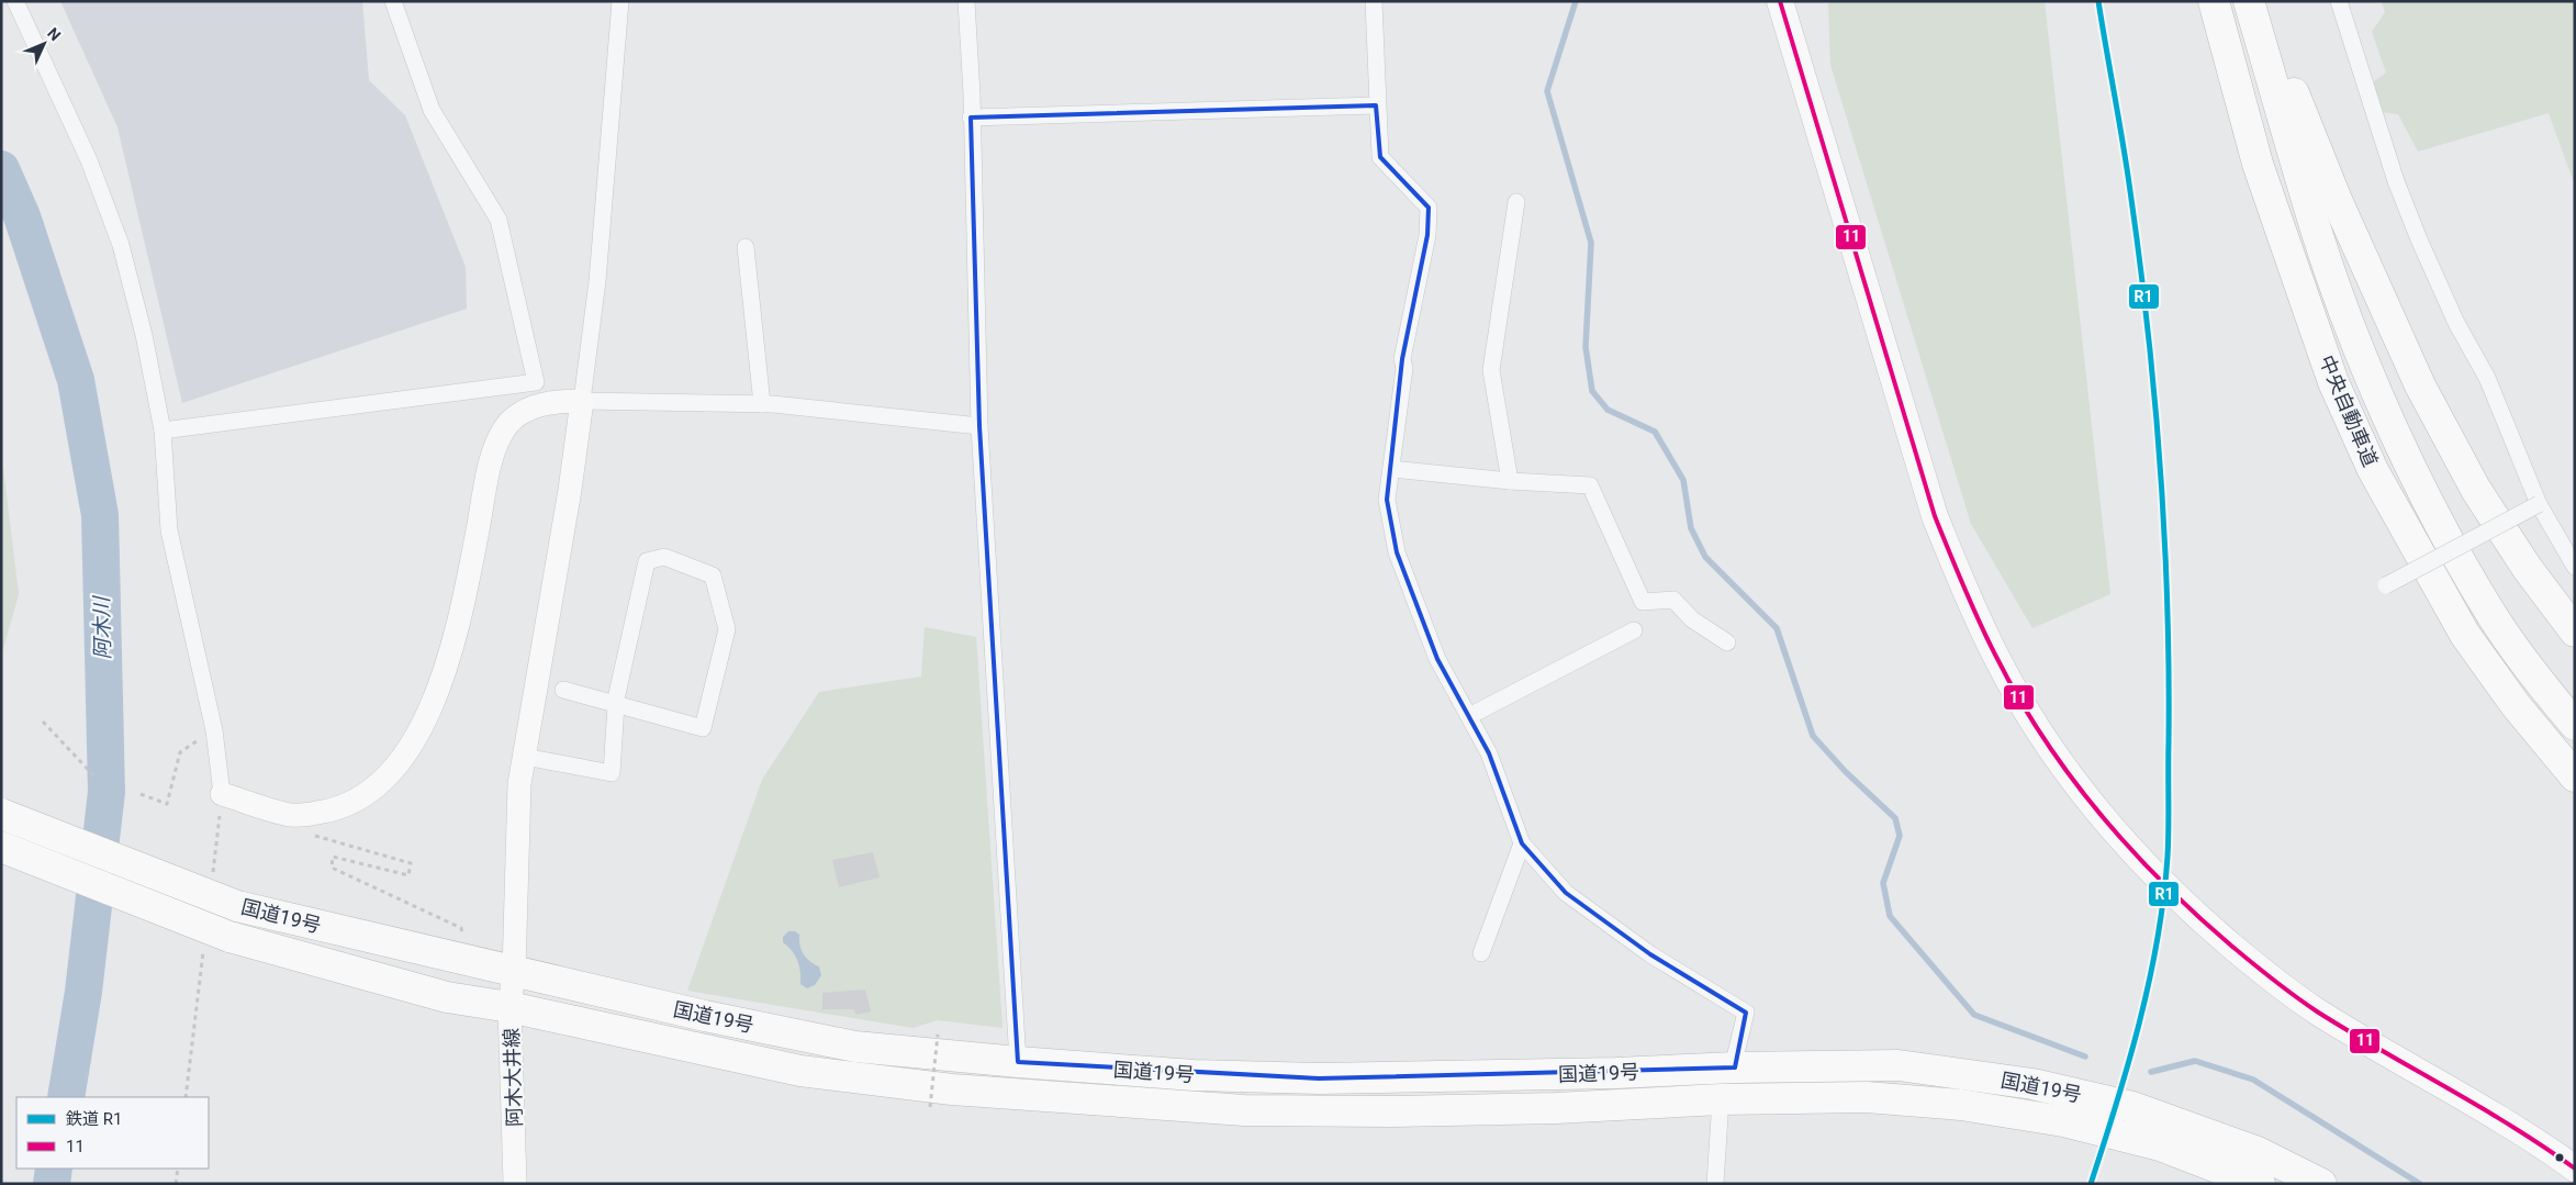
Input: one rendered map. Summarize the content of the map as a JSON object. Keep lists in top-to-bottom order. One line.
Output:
{"streets":{"highway":["中央自動車道","国道19号"],"street":["阿木大井線"]},"crossings":[["国道19号","阿木大井線"]],"water":["阿木川"],"lines":["rail line R1","transit line 11"],"legend":["鉄道 R1","11"],"north":"top right"}
